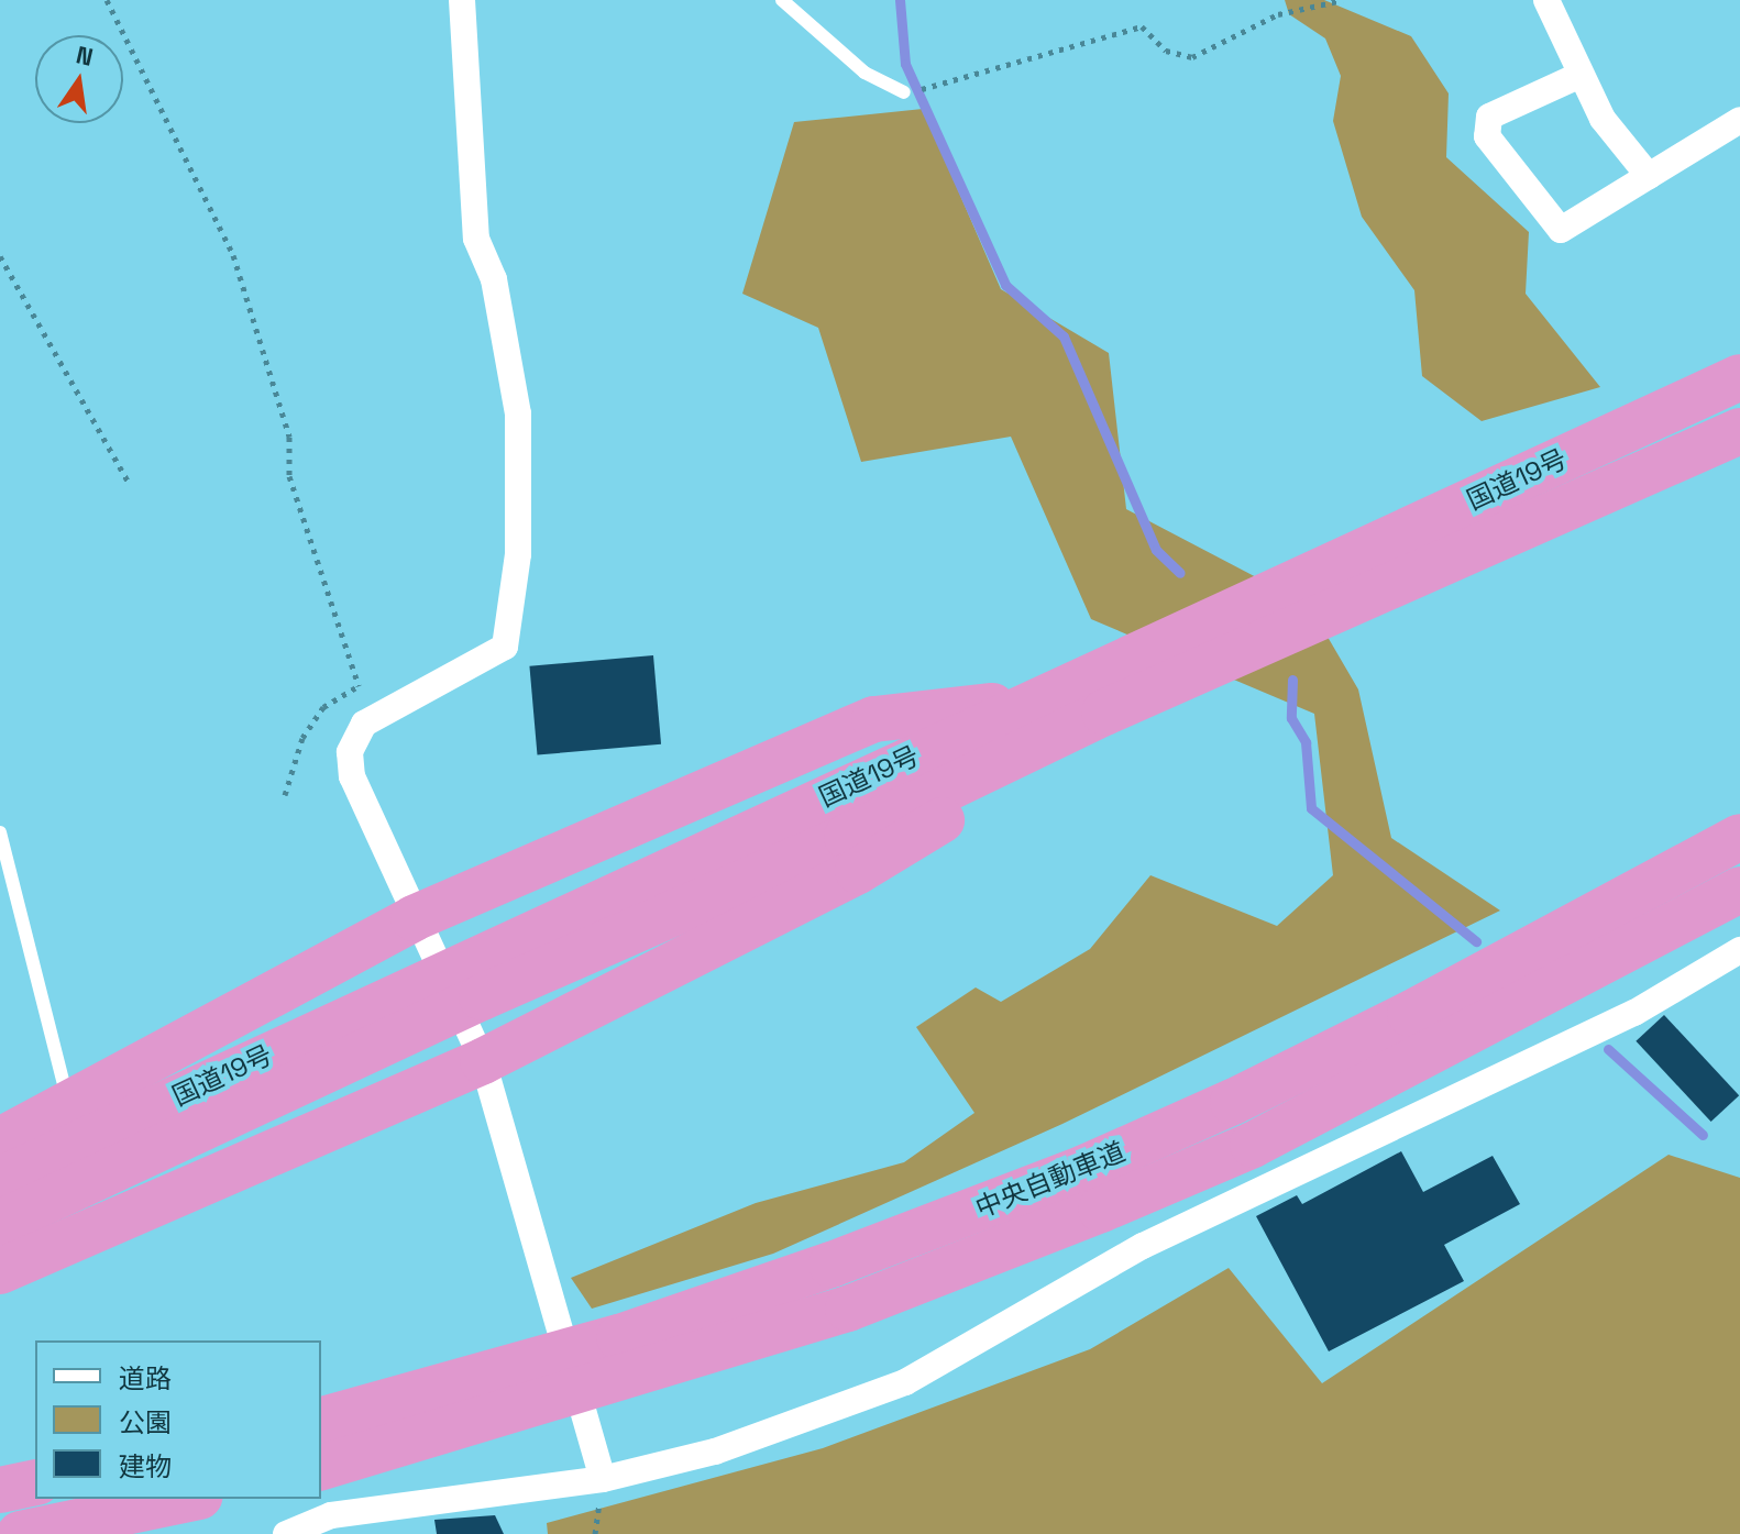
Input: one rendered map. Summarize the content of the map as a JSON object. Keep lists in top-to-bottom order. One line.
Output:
{"streets":{"highway":["国道19号","中央自動車道"]},"legend":["道路","公園","建物"],"north":"top"}
